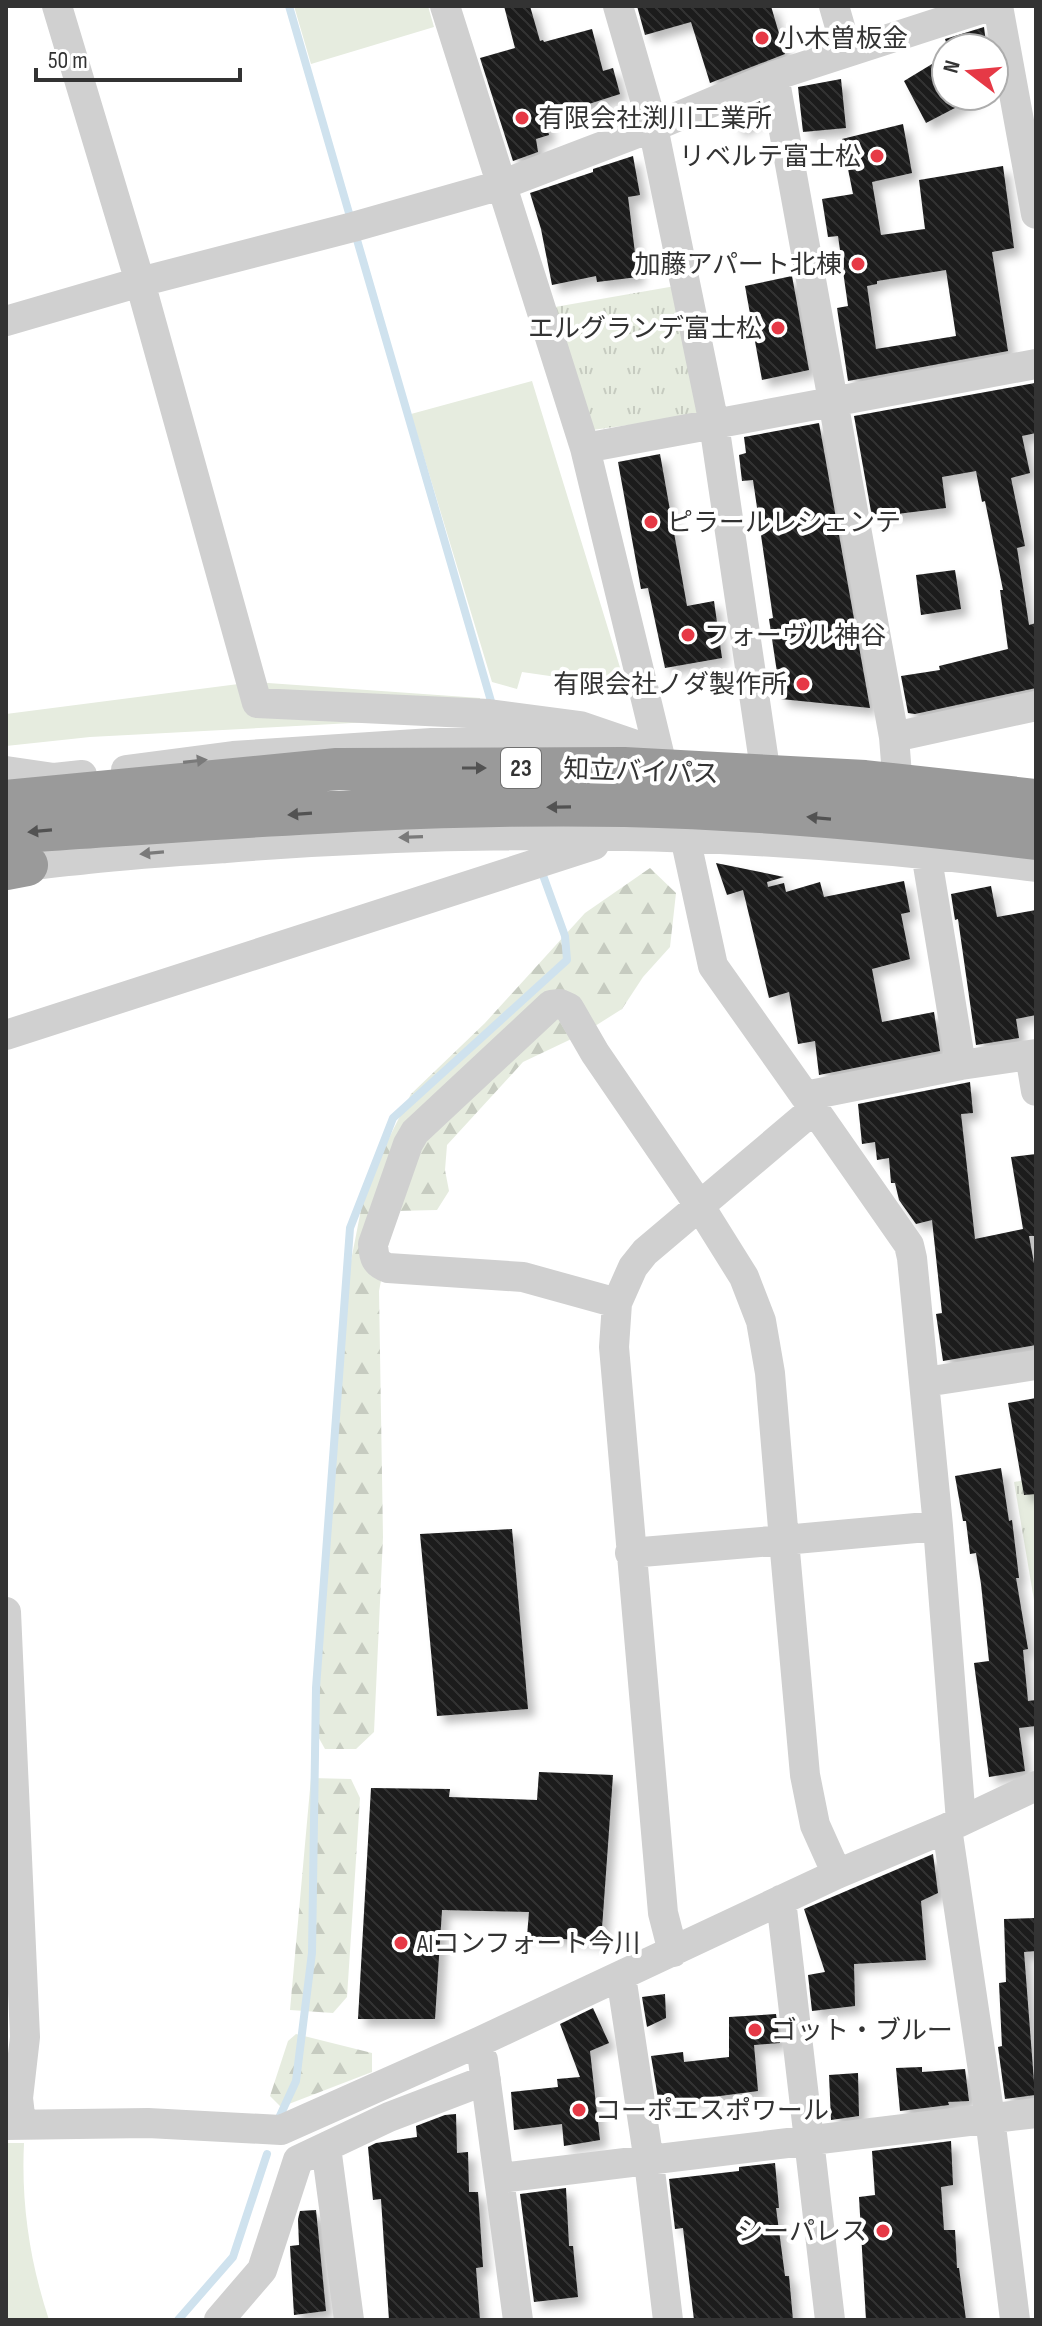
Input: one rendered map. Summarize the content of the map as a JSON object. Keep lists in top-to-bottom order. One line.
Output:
{"streets":{"highway":["23","知立バイパス"]},"places":["小木曽板金","有限会社渕川工業所","リベルテ富士松","加藤アパート北棟","エルグランデ富士松","ピラールレシェンテ","フォーヴル神谷","有限会社ノダ製作所","AIコンフォート今川","ゴット・ブルー","コーポエスポワール","シーパレス"],"scale_bar":"50 m","north":"left"}
